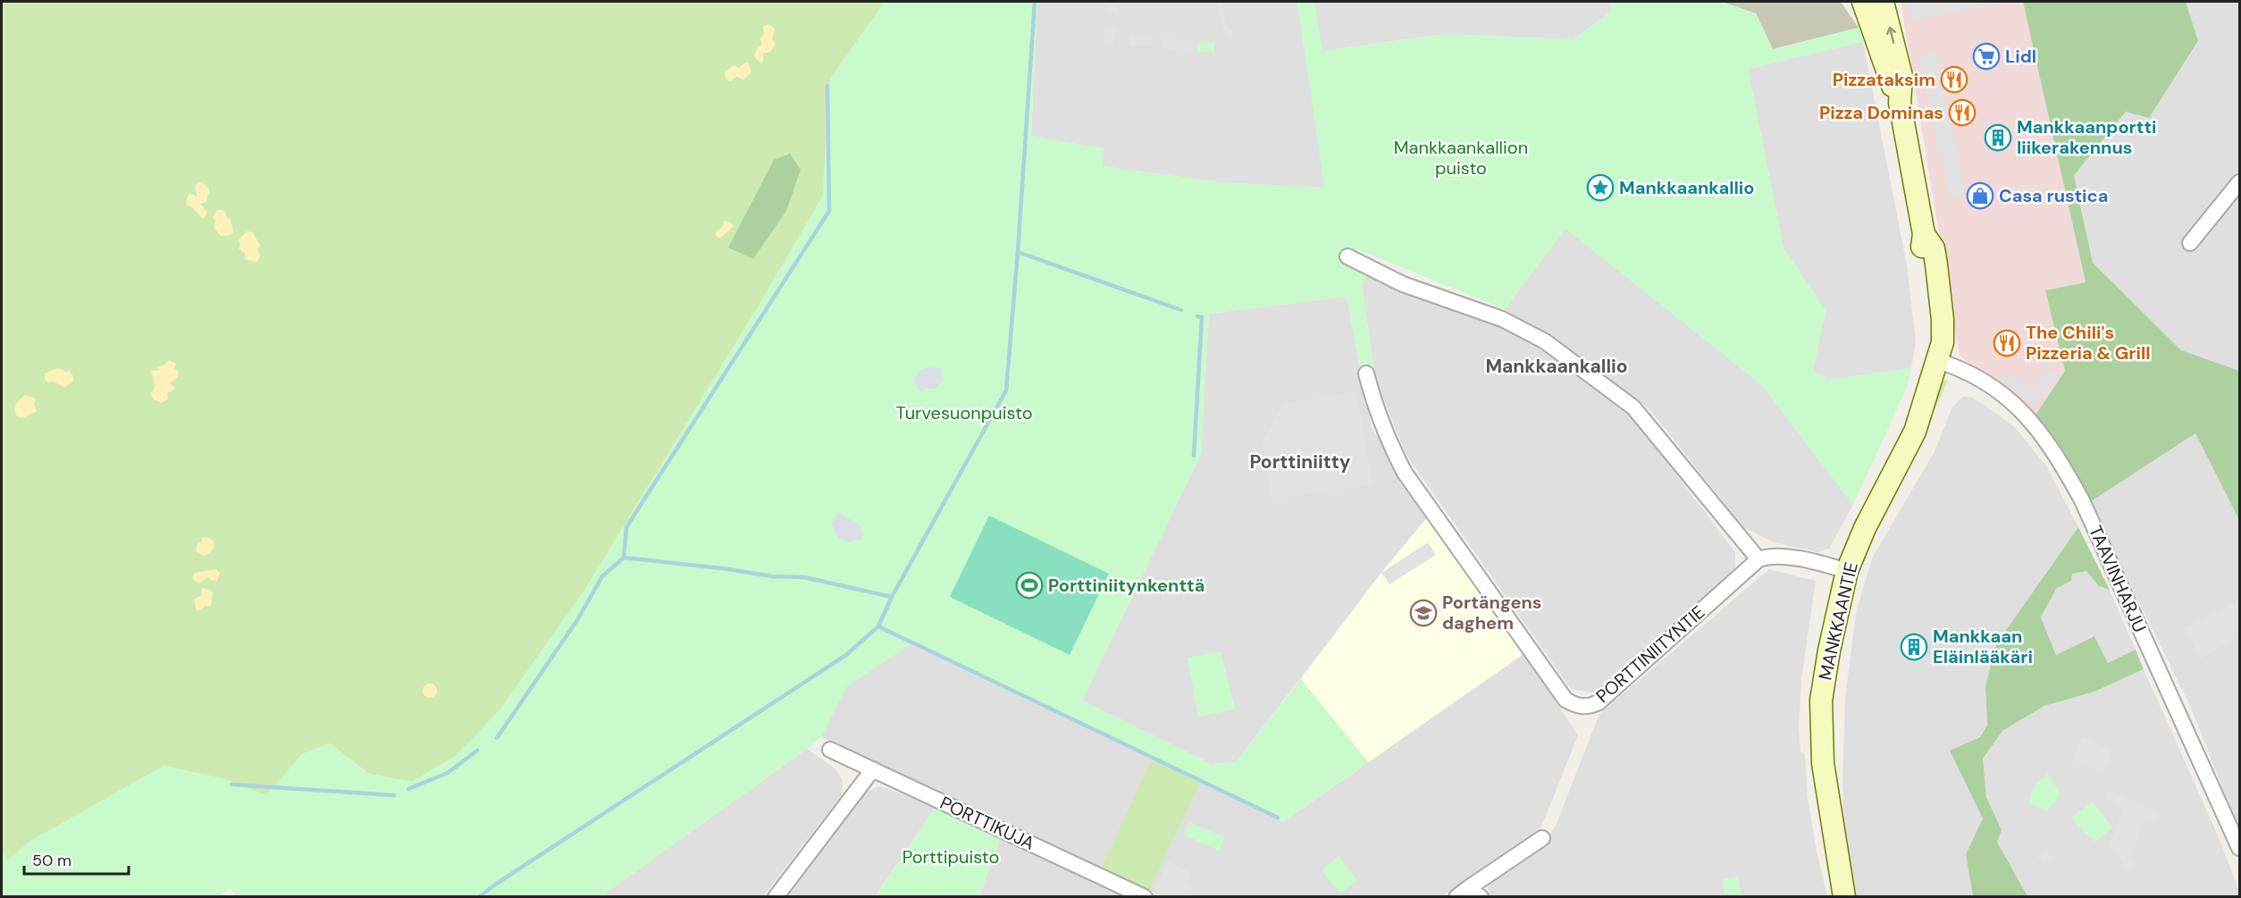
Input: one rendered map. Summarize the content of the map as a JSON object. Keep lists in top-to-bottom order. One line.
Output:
{"streets":{"main road":["MANKKAANTIE"],"street":["TAAVINHARJU","PORTTINIITYNTIE","PORTTIKUJA"]},"crossings":[["TAAVINHARJU","MANKKAANTIE"]],"districts":["Mankkaankallio","Porttiniitty"],"parks":["Mankkaankallion puisto","Turvesuonpuisto","Porttipuisto"],"places":{"supermarket":["Lidl"],"restaurant":["Pizzataksim","Pizza Dominas","The Chili's Pizzeria & Grill"],"building":["Mankkaanportti liikerakennus","Mankkaan Eläinlääkäri"],"place":["Mankkaankallio"],"shop":["Casa rustica"],"sports":["Porttiniitynkenttä"],"school or university":["Portängens daghem"]},"scale_bar":"50 m"}
